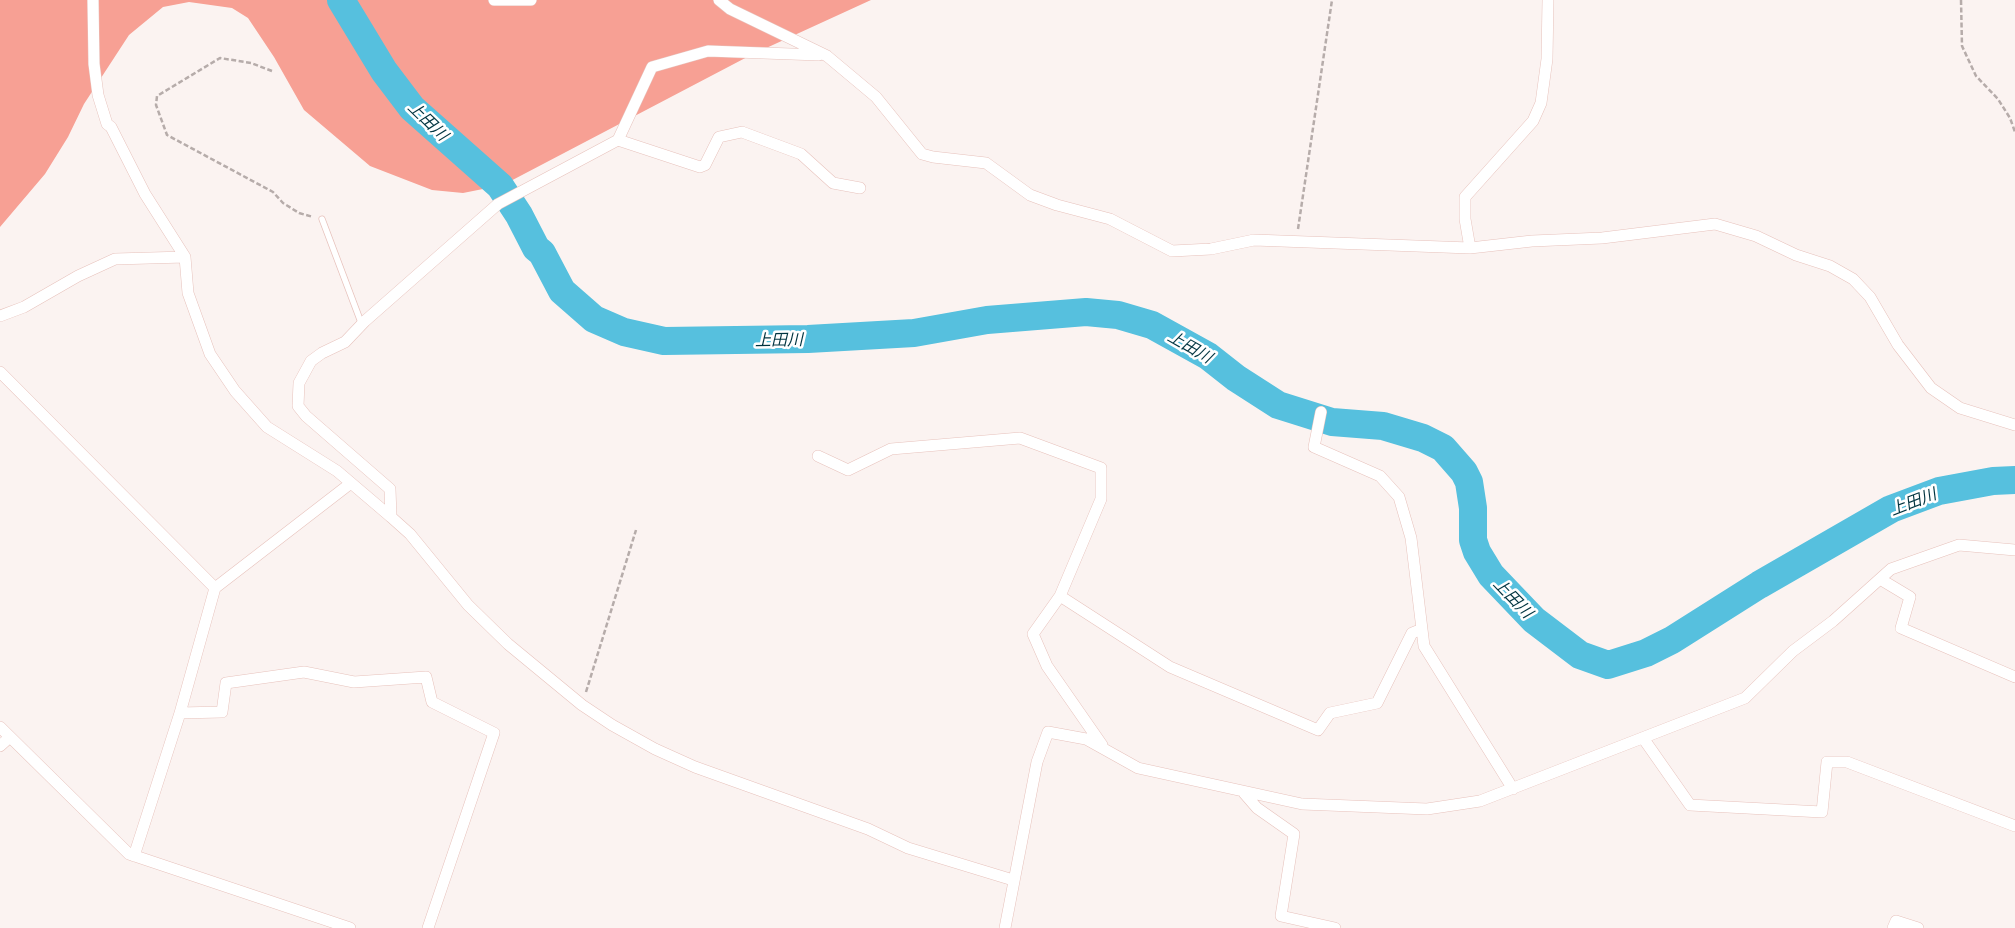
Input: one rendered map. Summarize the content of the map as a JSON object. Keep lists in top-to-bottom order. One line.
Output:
{"water":["上田川"]}
